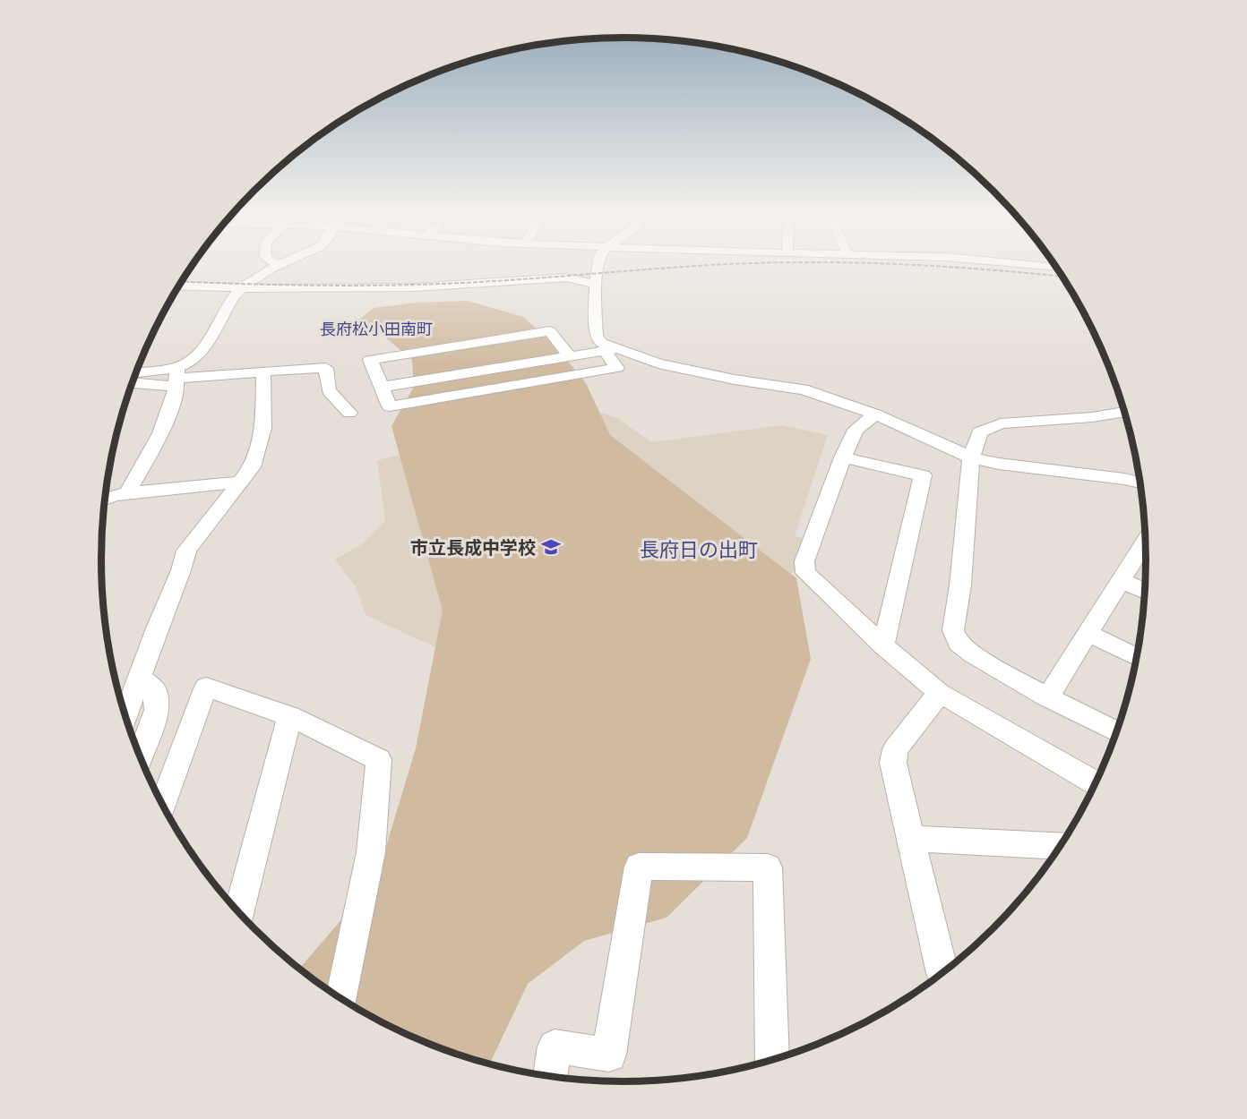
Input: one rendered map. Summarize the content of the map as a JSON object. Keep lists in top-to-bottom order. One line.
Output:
{"districts":["長府松小田南町","長府日の出町"],"places":{"school or university":["市立長成中学校"]}}
